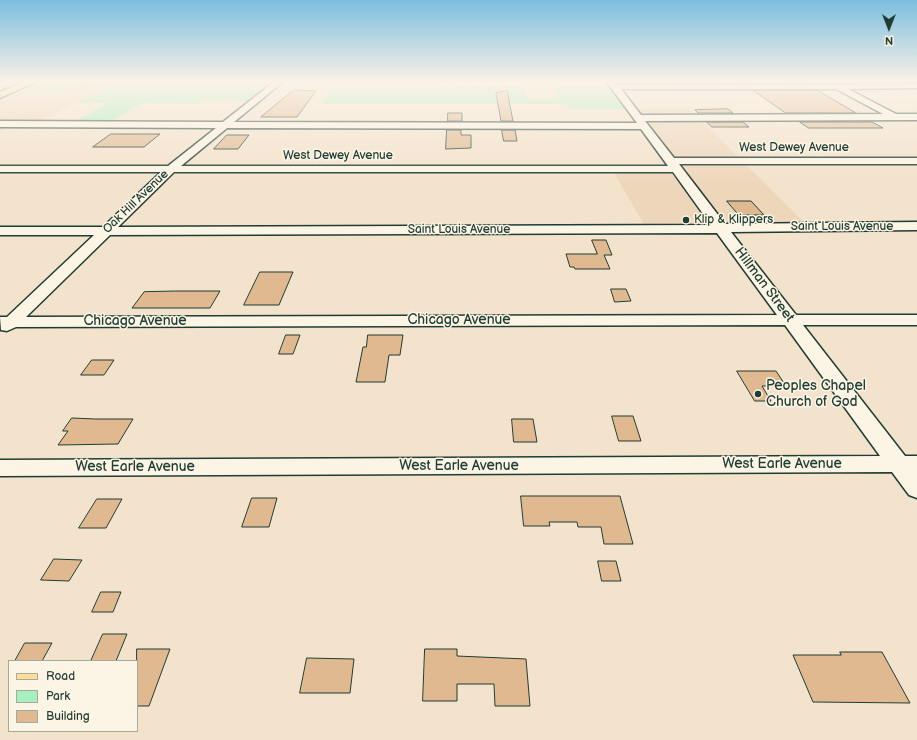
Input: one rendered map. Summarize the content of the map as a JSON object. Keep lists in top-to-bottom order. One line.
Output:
{"streets":{"street":["West Dewey Avenue","Oak Hill Avenue","Saint Louis Avenue","Hillman Street","Chicago Avenue","West Earle Avenue"]},"crossings":[["West Dewey Avenue","Oak Hill Avenue"],["West Dewey Avenue","Hillman Street"],["Oak Hill Avenue","Saint Louis Avenue"],["Oak Hill Avenue","Chicago Avenue"],["Saint Louis Avenue","Hillman Street"],["Hillman Street","Chicago Avenue"],["Hillman Street","West Earle Avenue"]],"places":["Klip & Klippers","Peoples Chapel Church of God"],"legend":["Road","Park","Building"],"north":"bottom"}
